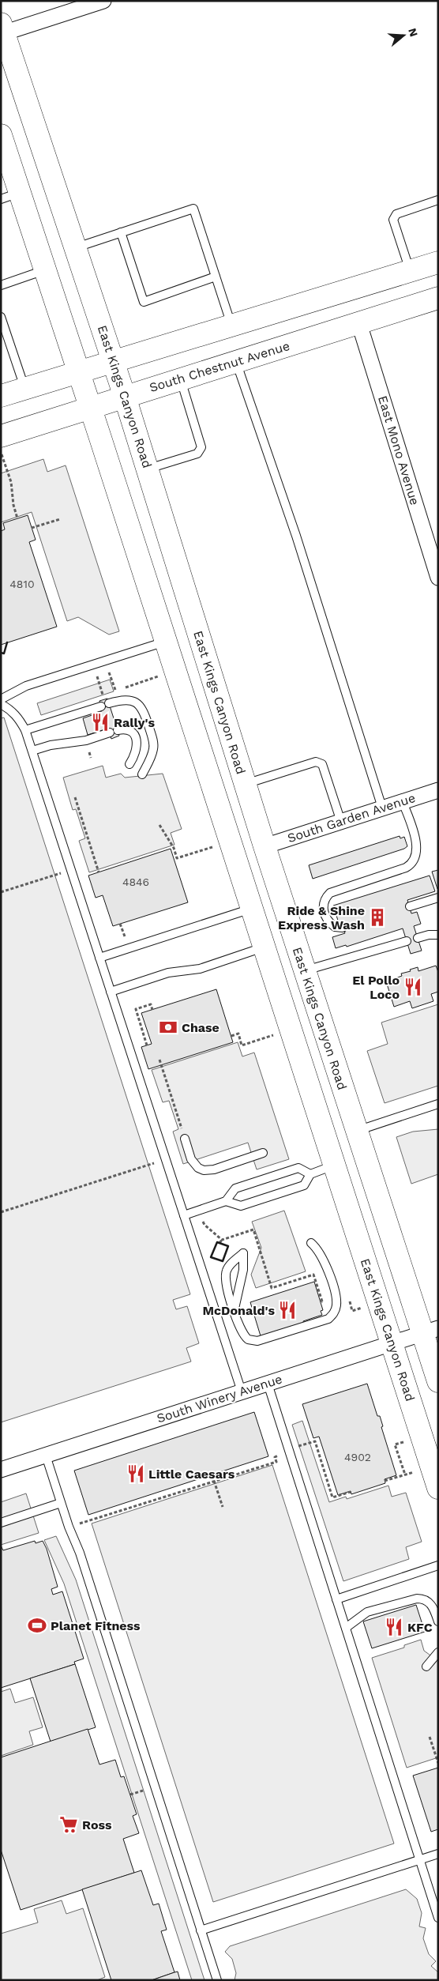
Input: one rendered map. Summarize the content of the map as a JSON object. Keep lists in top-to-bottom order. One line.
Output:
{"streets":{"main road":["South Chestnut Avenue","East Kings Canyon Road"],"street":["East Mono Avenue","South Garden Avenue","South Winery Avenue"]},"crossings":[["South Chestnut Avenue","East Kings Canyon Road"],["South Chestnut Avenue","East Mono Avenue"],["East Kings Canyon Road","South Garden Avenue"],["East Kings Canyon Road","South Winery Avenue"]],"places":{"restaurant":["Rally's","El Pollo Loco","McDonald's","Little Caesars","KFC"],"building":["Ride & Shine Express Wash"],"bank":["Chase"],"sports":["Planet Fitness"],"supermarket":["Ross"]},"house_numbers":["4810","4846","4902"],"north":"right"}
